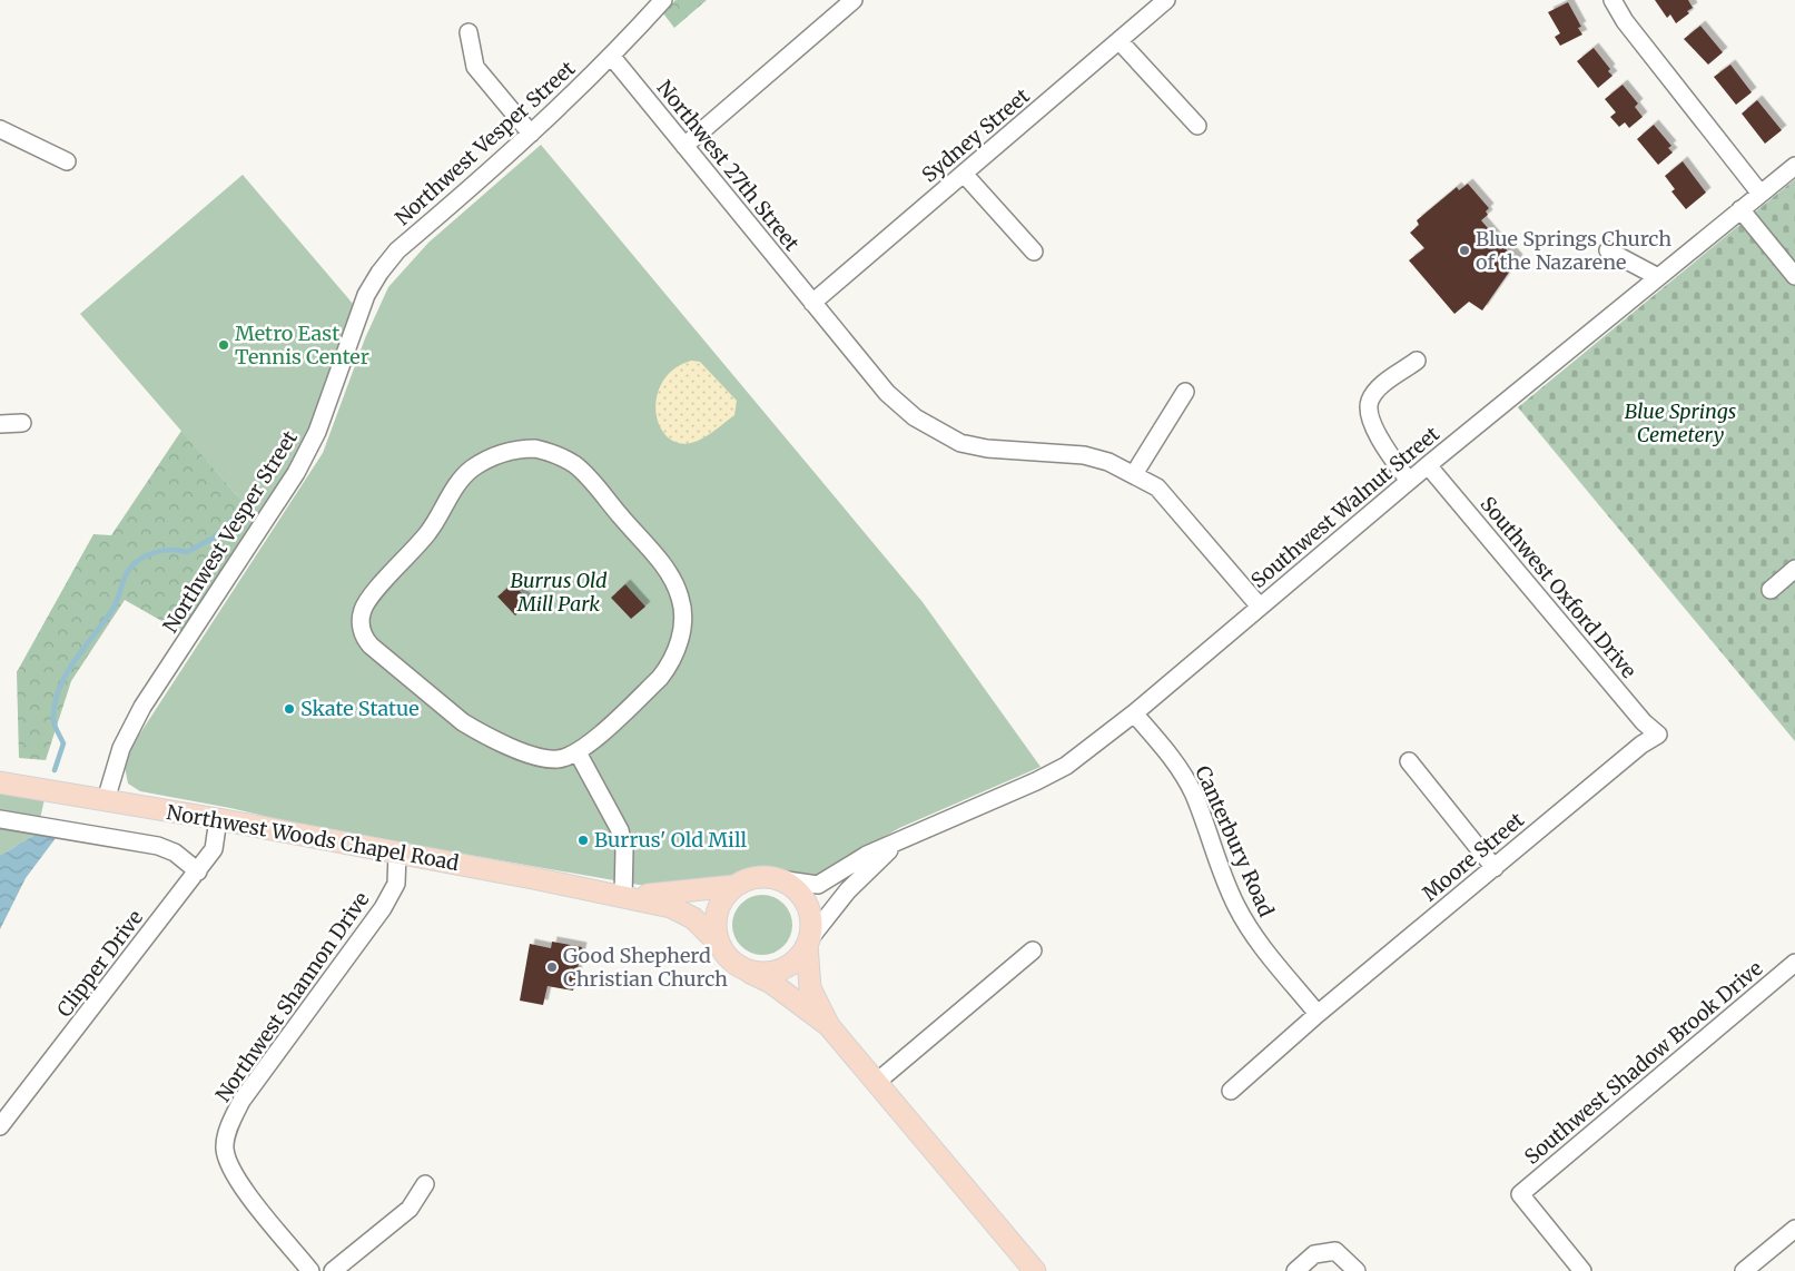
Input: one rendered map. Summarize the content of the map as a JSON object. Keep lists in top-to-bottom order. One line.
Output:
{"streets":{"main road":["Northwest Woods Chapel Road"],"street":["Sydney Street","Northwest Vesper Street","Northwest 27th Street","Southwest Walnut Street","Southwest Oxford Drive","Canterbury Road","Moore Street","Clipper Drive","Northwest Shannon Drive","Southwest Shadow Brook Drive"]},"crossings":[["Sydney Street","Northwest 27th Street"],["Northwest Vesper Street","Northwest 27th Street"],["Northwest Vesper Street","Northwest Woods Chapel Road"],["Northwest 27th Street","Southwest Walnut Street"],["Southwest Walnut Street","Southwest Oxford Drive"],["Southwest Walnut Street","Northwest Woods Chapel Road"],["Southwest Walnut Street","Canterbury Road"],["Southwest Oxford Drive","Moore Street"],["Northwest Woods Chapel Road","Clipper Drive"],["Northwest Woods Chapel Road","Northwest Shannon Drive"],["Canterbury Road","Moore Street"]],"parks":["Blue Springs Cemetery","Burrus Old Mill Park"],"places":["Blue Springs Church of the Nazarene","Metro East Tennis Center","Skate Statue","Burrus' Old Mill","Good Shepherd Christian Church"]}
